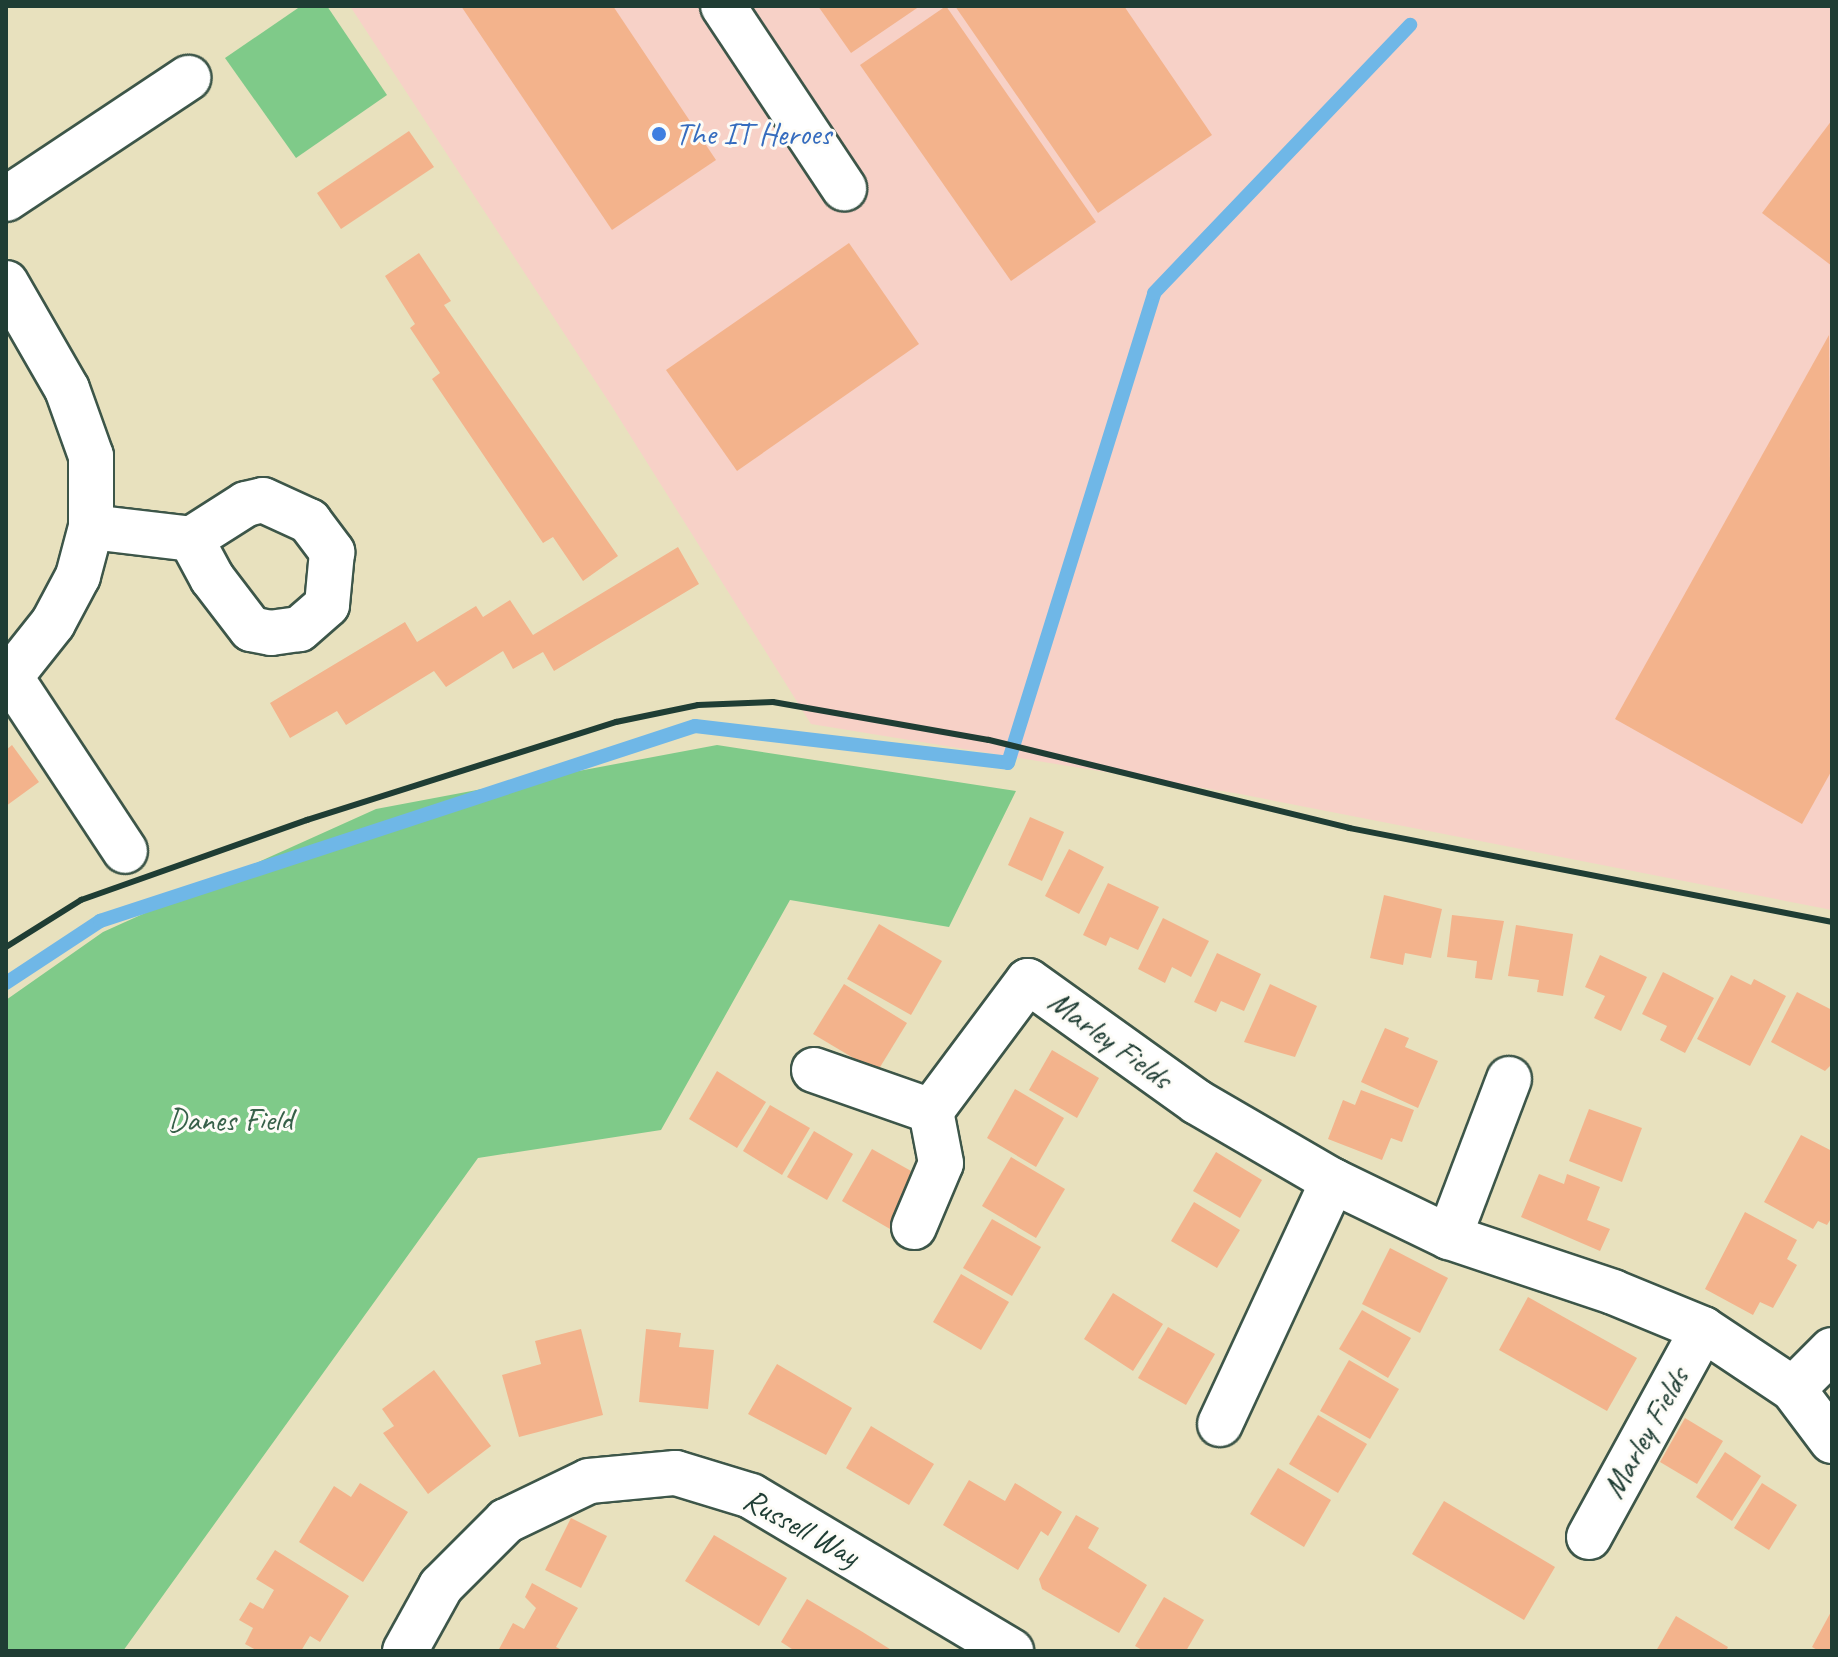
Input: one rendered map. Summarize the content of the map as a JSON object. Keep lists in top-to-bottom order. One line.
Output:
{"streets":{"street":["Marley Fields","Russell Way"]},"parks":["Danes Field"],"places":["The IT Heroes"]}
